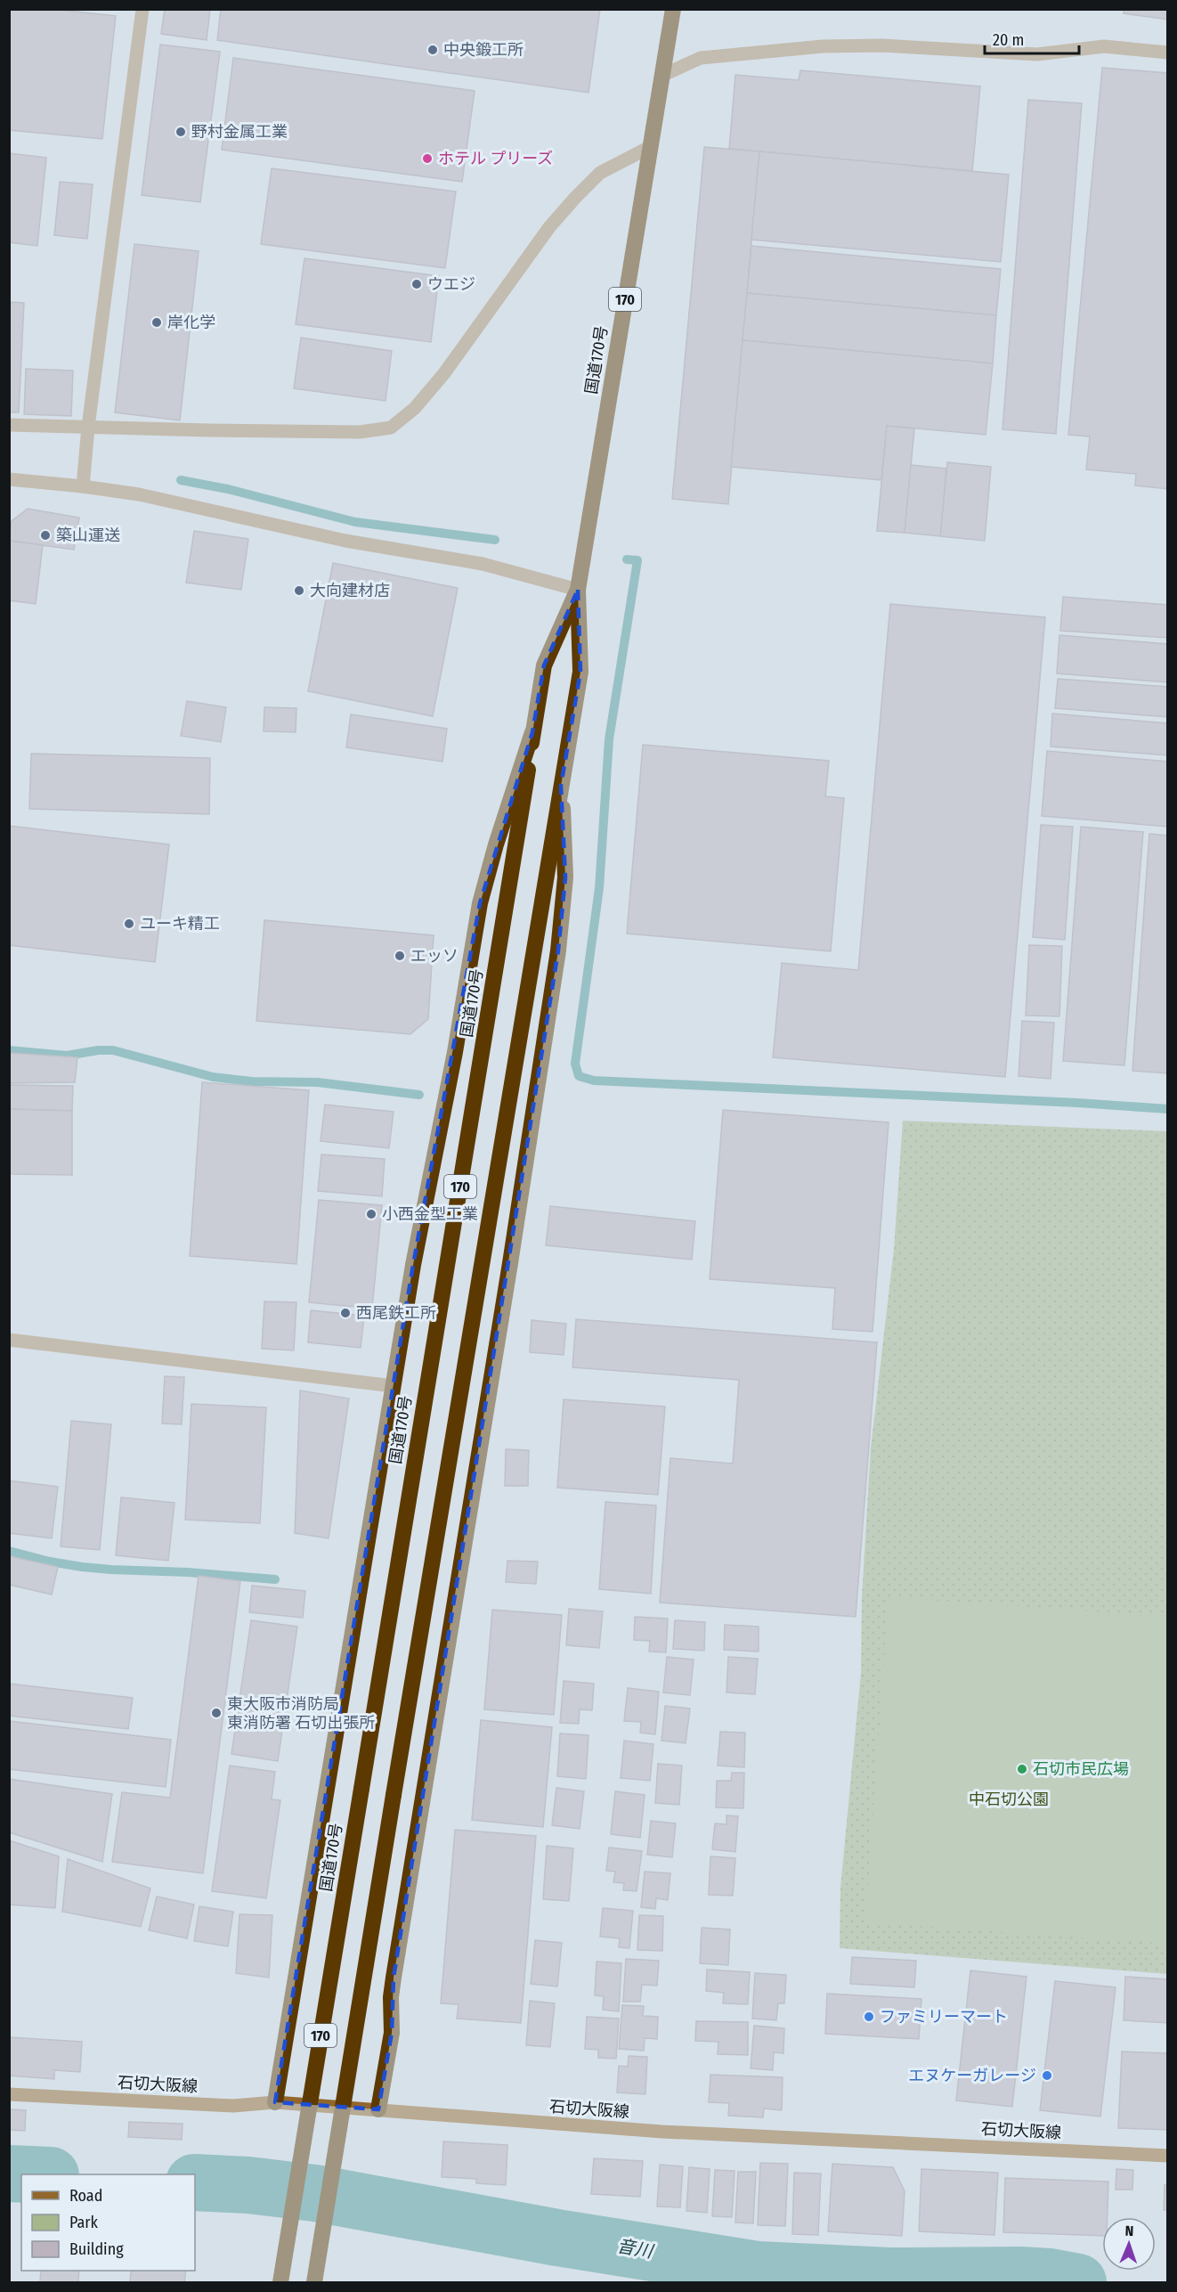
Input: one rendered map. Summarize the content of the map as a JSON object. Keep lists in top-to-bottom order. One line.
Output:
{"streets":{"highway":["170","国道170号"],"main road":["石切大阪線"]},"water":["音川"],"parks":["中石切公園"],"places":["中央鍛工所","野村金属工業","ホテル プリーズ","ウエジ","岸化学","築山運送","大向建材店","ユーキ精工","エッソ","小西金型工業","西尾鉄工所","東大阪市消防局 東消防署 石切出張所","石切市民広場","ファミリーマート","エヌケーガレージ"],"legend":["Road","Park","Building"],"scale_bar":"20 m","north":"top"}
